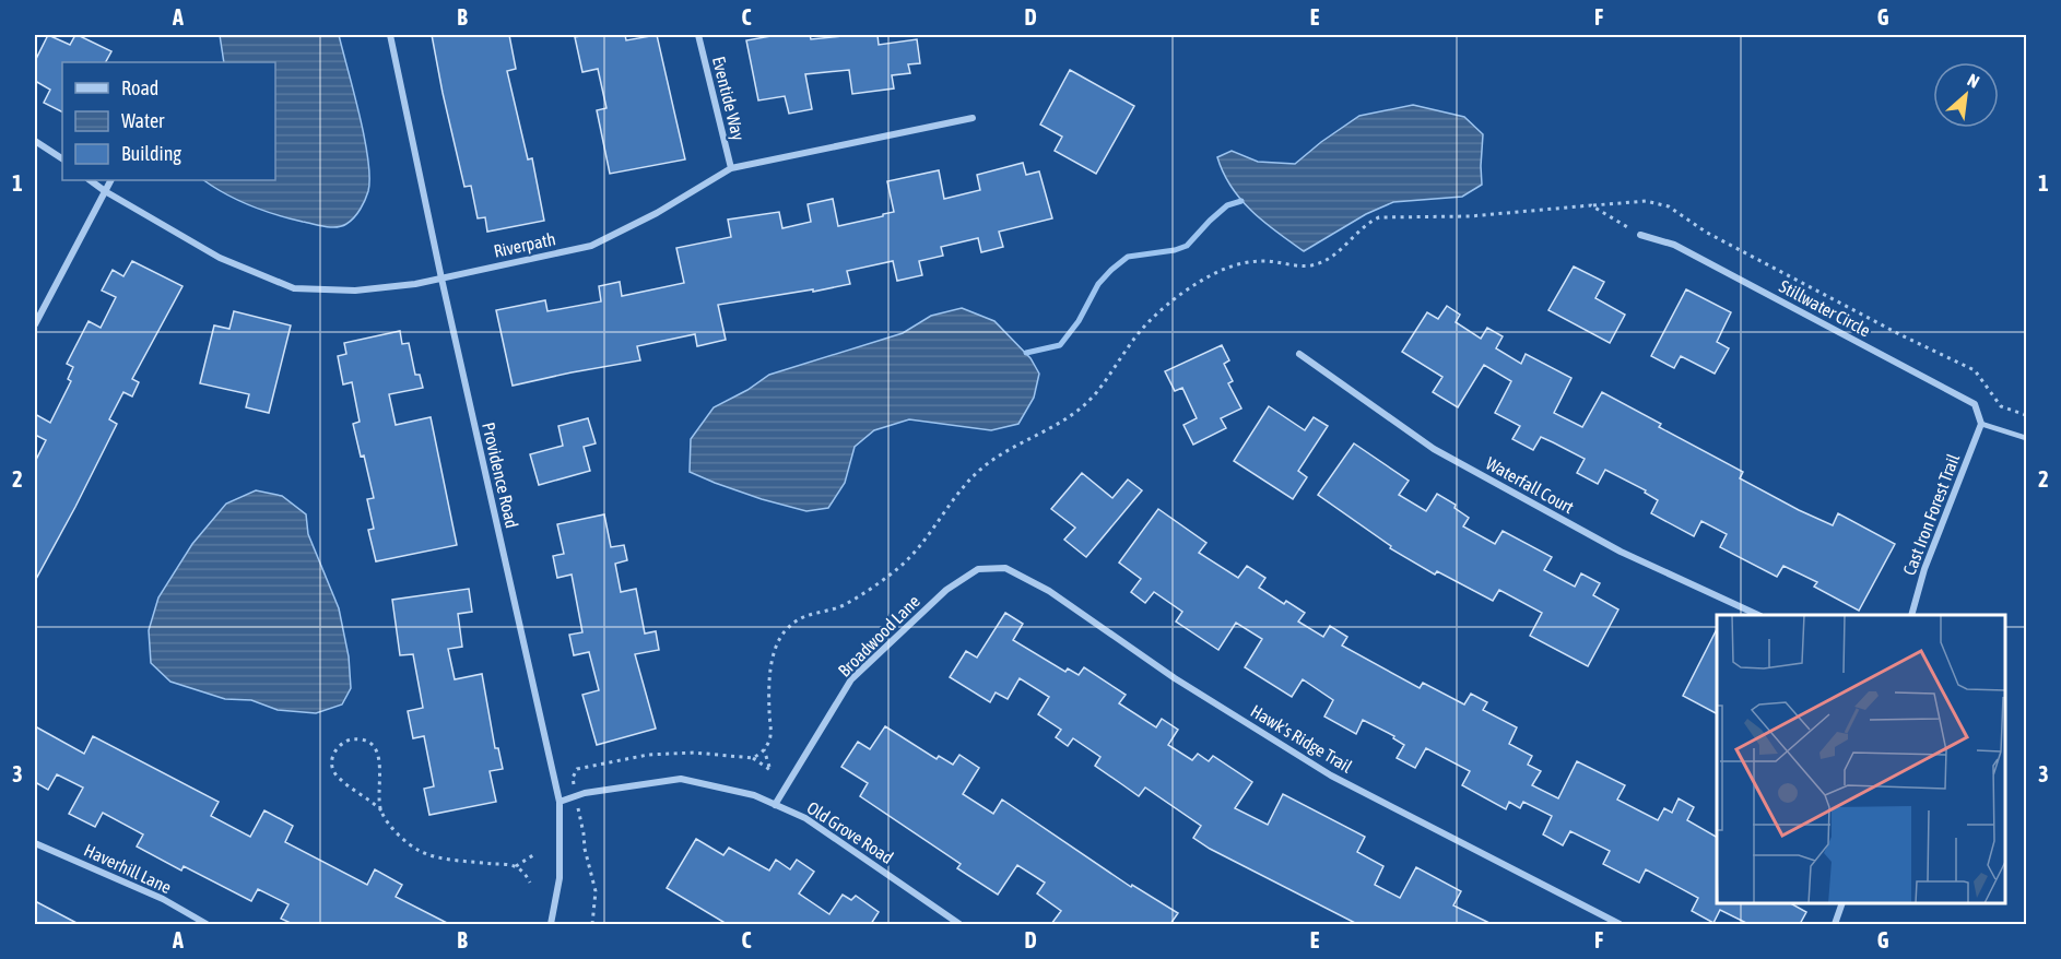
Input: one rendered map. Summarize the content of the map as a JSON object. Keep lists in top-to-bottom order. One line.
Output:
{"streets":{"street":["Eventide Way","Riverpath","Stillwater Circle","Providence Road","Waterfall Court","Cast Iron Forest Trail","Broadwood Lane","Hawk's Ridge Trail","Old Grove Road","Haverhill Lane"]},"crossings":[["Eventide Way","Riverpath"],["Riverpath","Providence Road"],["Stillwater Circle","Cast Iron Forest Trail"],["Providence Road","Old Grove Road"],["Broadwood Lane","Hawk's Ridge Trail"],["Broadwood Lane","Old Grove Road"]],"legend":["Road","Water","Building"],"north":"top right","grid":{"columns":["A","B","C","D","E","F","G"],"rows":["1","2","3"]}}
